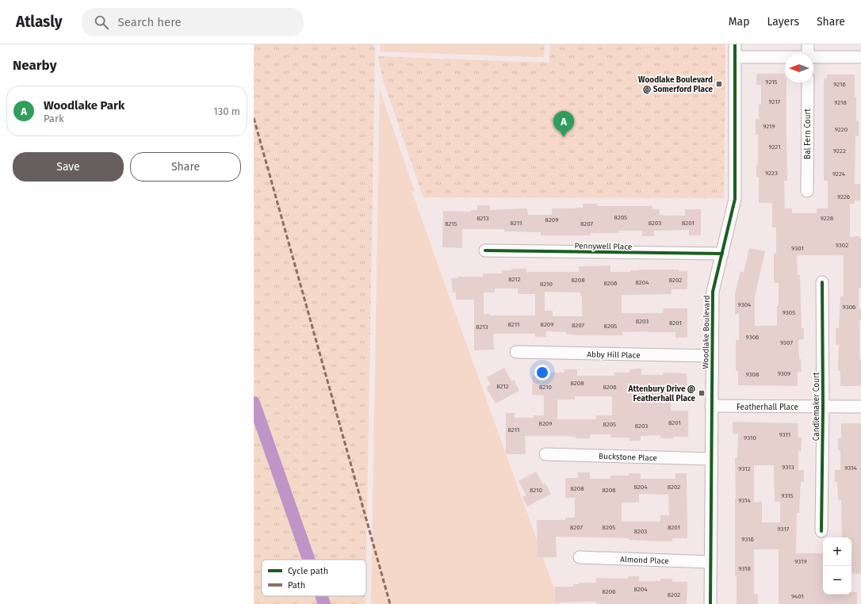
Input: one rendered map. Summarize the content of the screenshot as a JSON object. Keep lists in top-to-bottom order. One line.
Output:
{"streets":{"street":["Bal Fern Court","Pennywell Place","Woodlake Boulevard","Abby Hill Place","Featherhall Place","Candlemaker Court","Buckstone Place","Almond Place"]},"crossings":[["Pennywell Place","Woodlake Boulevard"],["Woodlake Boulevard","Abby Hill Place"],["Woodlake Boulevard","Featherhall Place"],["Woodlake Boulevard","Buckstone Place"],["Woodlake Boulevard","Almond Place"],["Featherhall Place","Candlemaker Court"]],"places":{"transit":["Woodlake Boulevard @ Somerford Place","Attenbury Drive @ Featherhall Place"]},"house_numbers":["9215","9216","9217","9218","9219","9220","9221","9222","9223","9224","9226","8205","8213","9228","8209","8211","8203","8201","8215","8207","9302","9301","8212","8208","8202","8204","8206","8210","9304","9306","9305","8203","8201","8211","8209","8207","8205","8213","9306","9307","9309","9308","8208","8212","8210","8206","8201","8209","8205","8203","8211","9311","9310","9313","9314","9312","8204","8202","8208","8210","8206","9315","9314","8207","8205","8201","9317","8203","9316","9319","9318","8204","8206","8202","9401"],"legend":["Cycle path","Path"],"north":"left","page":{"header":"Atlasly","search":"Search here","nav":["Map","Layers","Share"],"heading":"Nearby","list":[{"mark":"A","name":"Woodlake Park","note":"Park","value":"130 m"}],"pins":"A","buttons":["Save","Share"],"map_buttons":["+","−"]}}
